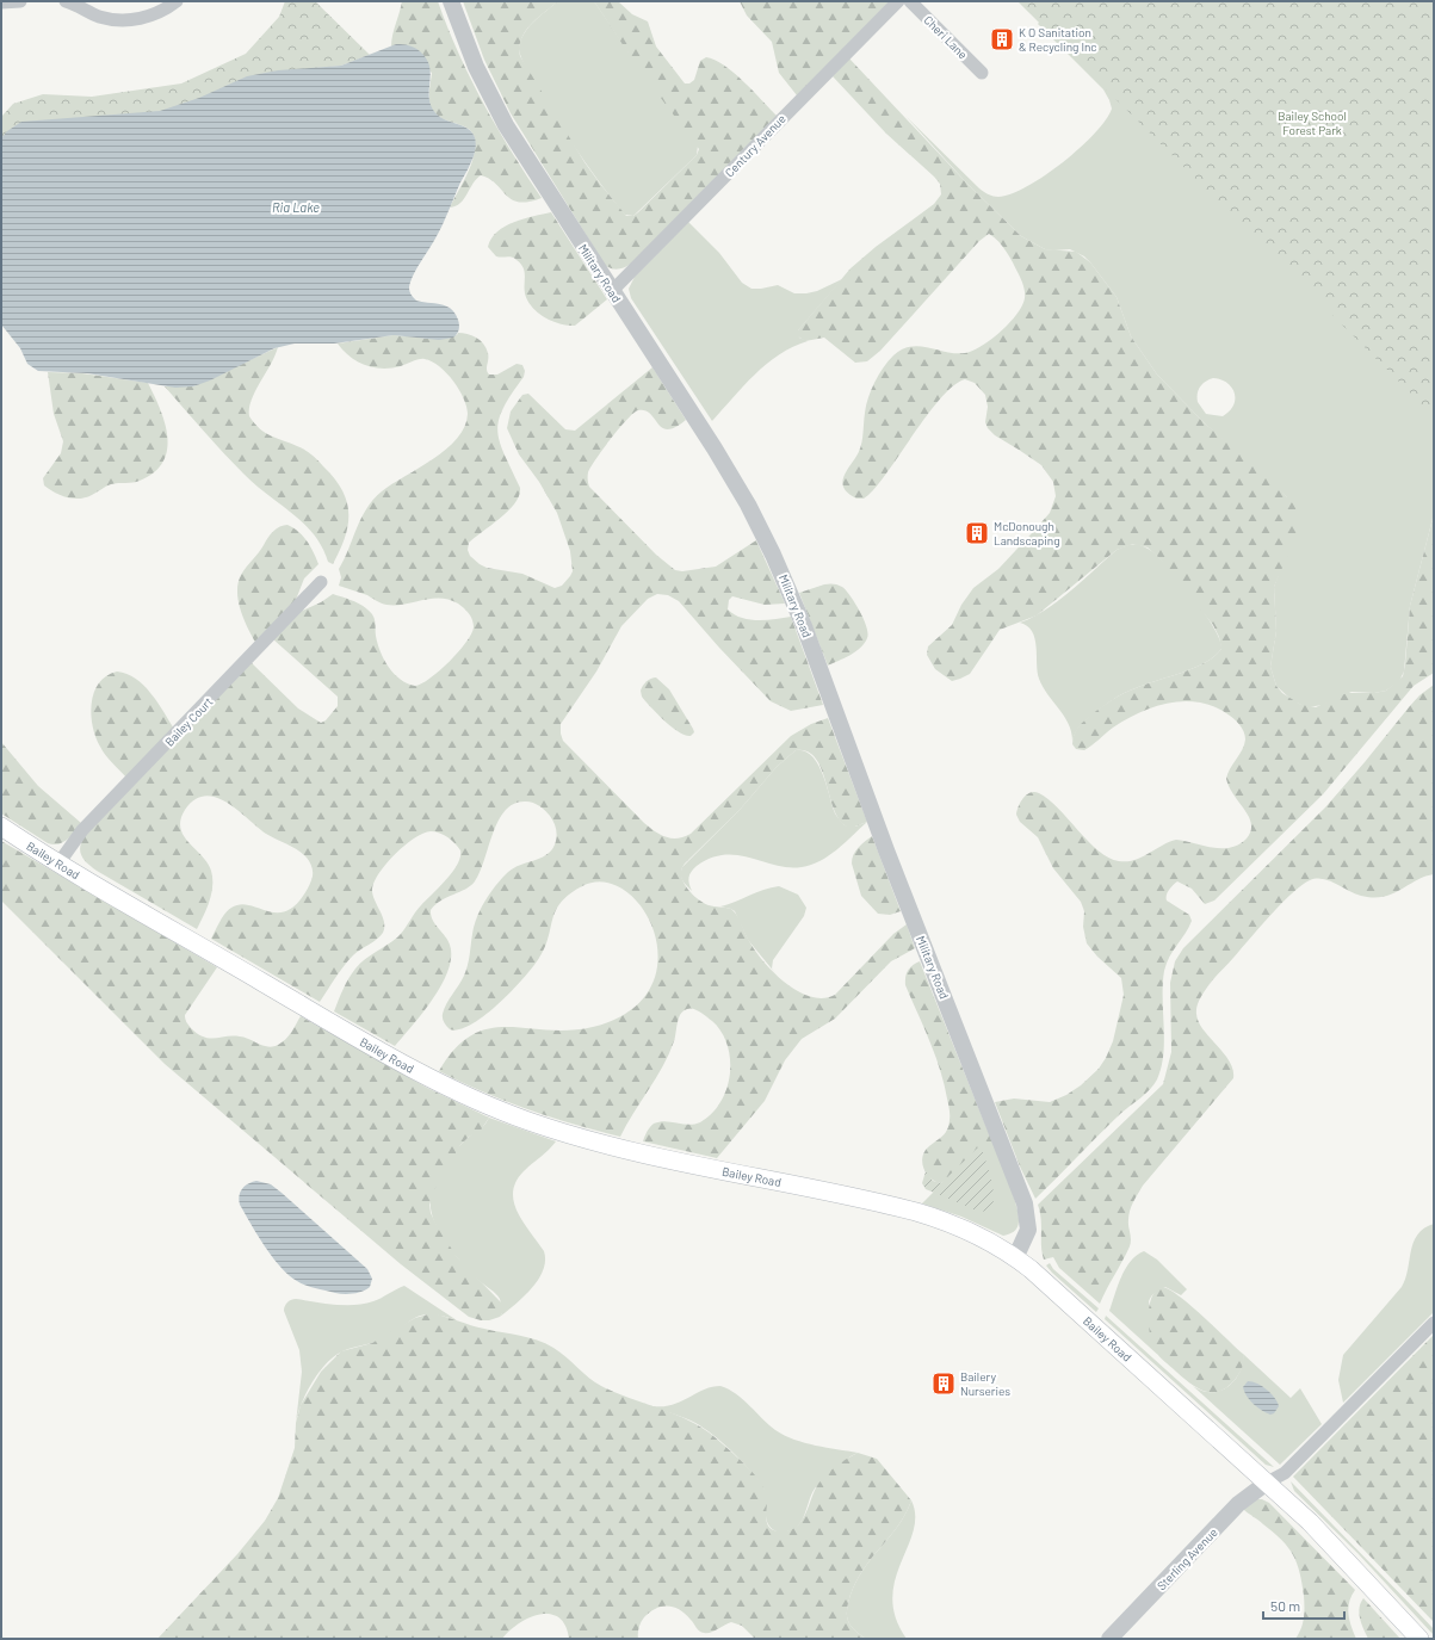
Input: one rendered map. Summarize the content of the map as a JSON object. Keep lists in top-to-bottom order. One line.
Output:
{"streets":{"main road":["Bailey Road"],"street":["Cheri Lane","Century Avenue","Military Road","Bailey Court","Sterling Avenue"]},"crossings":[["Century Avenue","Military Road"],["Military Road","Bailey Road"],["Bailey Court","Bailey Road"],["Bailey Road","Sterling Avenue"]],"water":["Ria Lake"],"parks":["Bailey School Forest Park"],"places":{"building":["K O Sanitation & Recycling Inc","McDonough Landscaping","Bailery Nurseries"]},"scale_bar":"50 m"}
